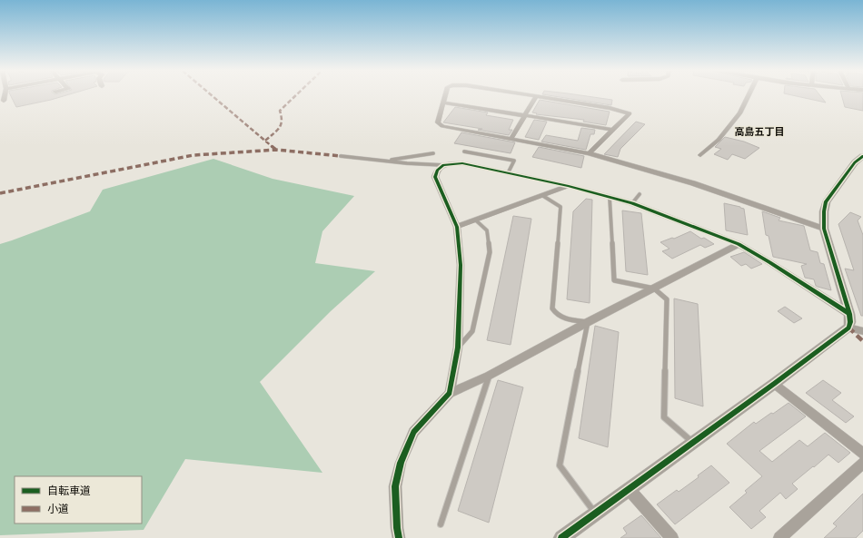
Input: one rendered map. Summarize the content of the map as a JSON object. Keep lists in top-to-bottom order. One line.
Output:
{"districts":["高島五丁目"],"legend":["自転車道","小道"]}
